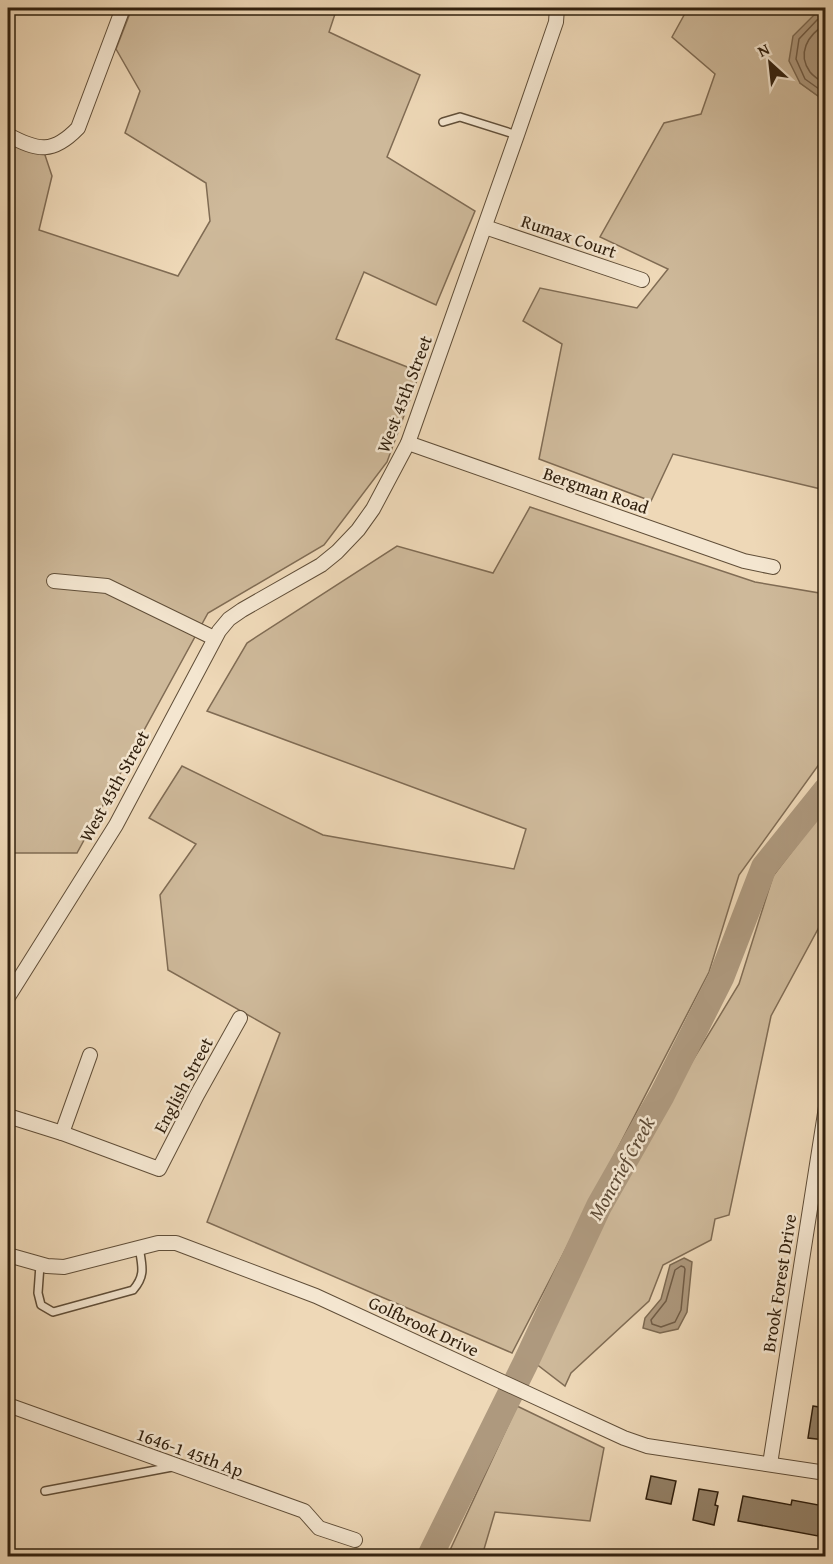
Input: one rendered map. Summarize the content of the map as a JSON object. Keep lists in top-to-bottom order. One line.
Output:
{"streets":{"street":["Rumax Court","West 45th Street","Bergman Road","English Street","Brook Forest Drive","Golfbrook Drive","1646-1 45th Ap"]},"crossings":[["Rumax Court","West 45th Street"],["West 45th Street","Bergman Road"],["Brook Forest Drive","Golfbrook Drive"]],"water":["Moncrief Creek"],"north":"top left"}
